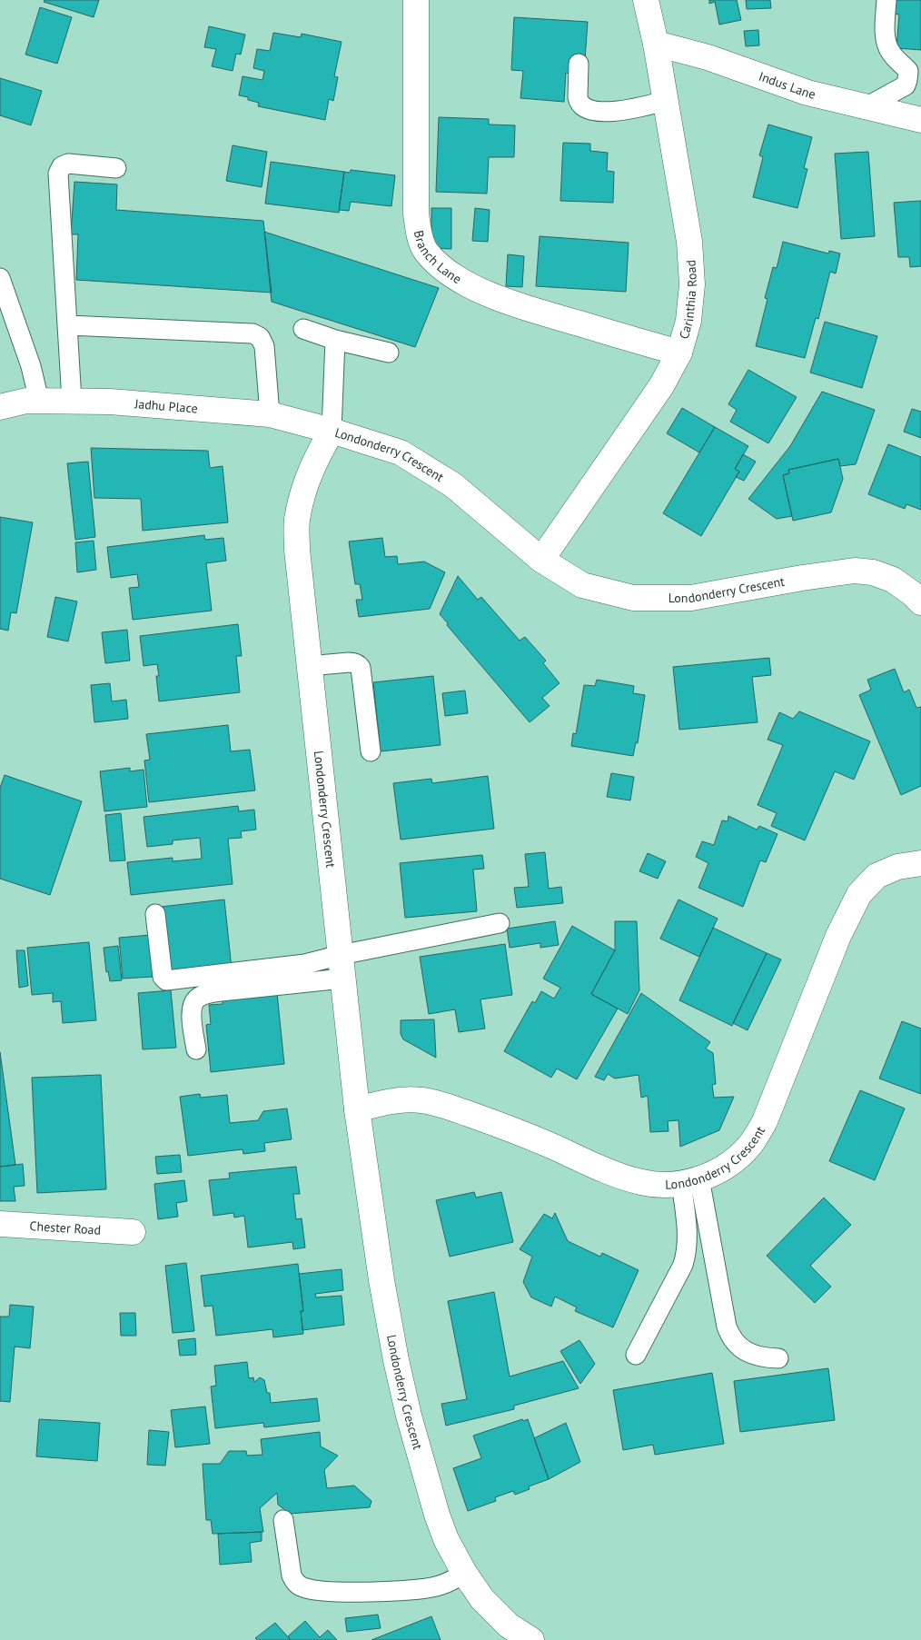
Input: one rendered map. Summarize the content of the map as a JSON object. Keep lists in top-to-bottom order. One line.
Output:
{"streets":{"street":["Indus Lane","Branch Lane","Carinthia Road","Jadhu Place","Londonderry Crescent","Chester Road"]},"crossings":[["Indus Lane","Carinthia Road"],["Branch Lane","Carinthia Road"],["Carinthia Road","Londonderry Crescent"],["Jadhu Place","Londonderry Crescent"]]}
